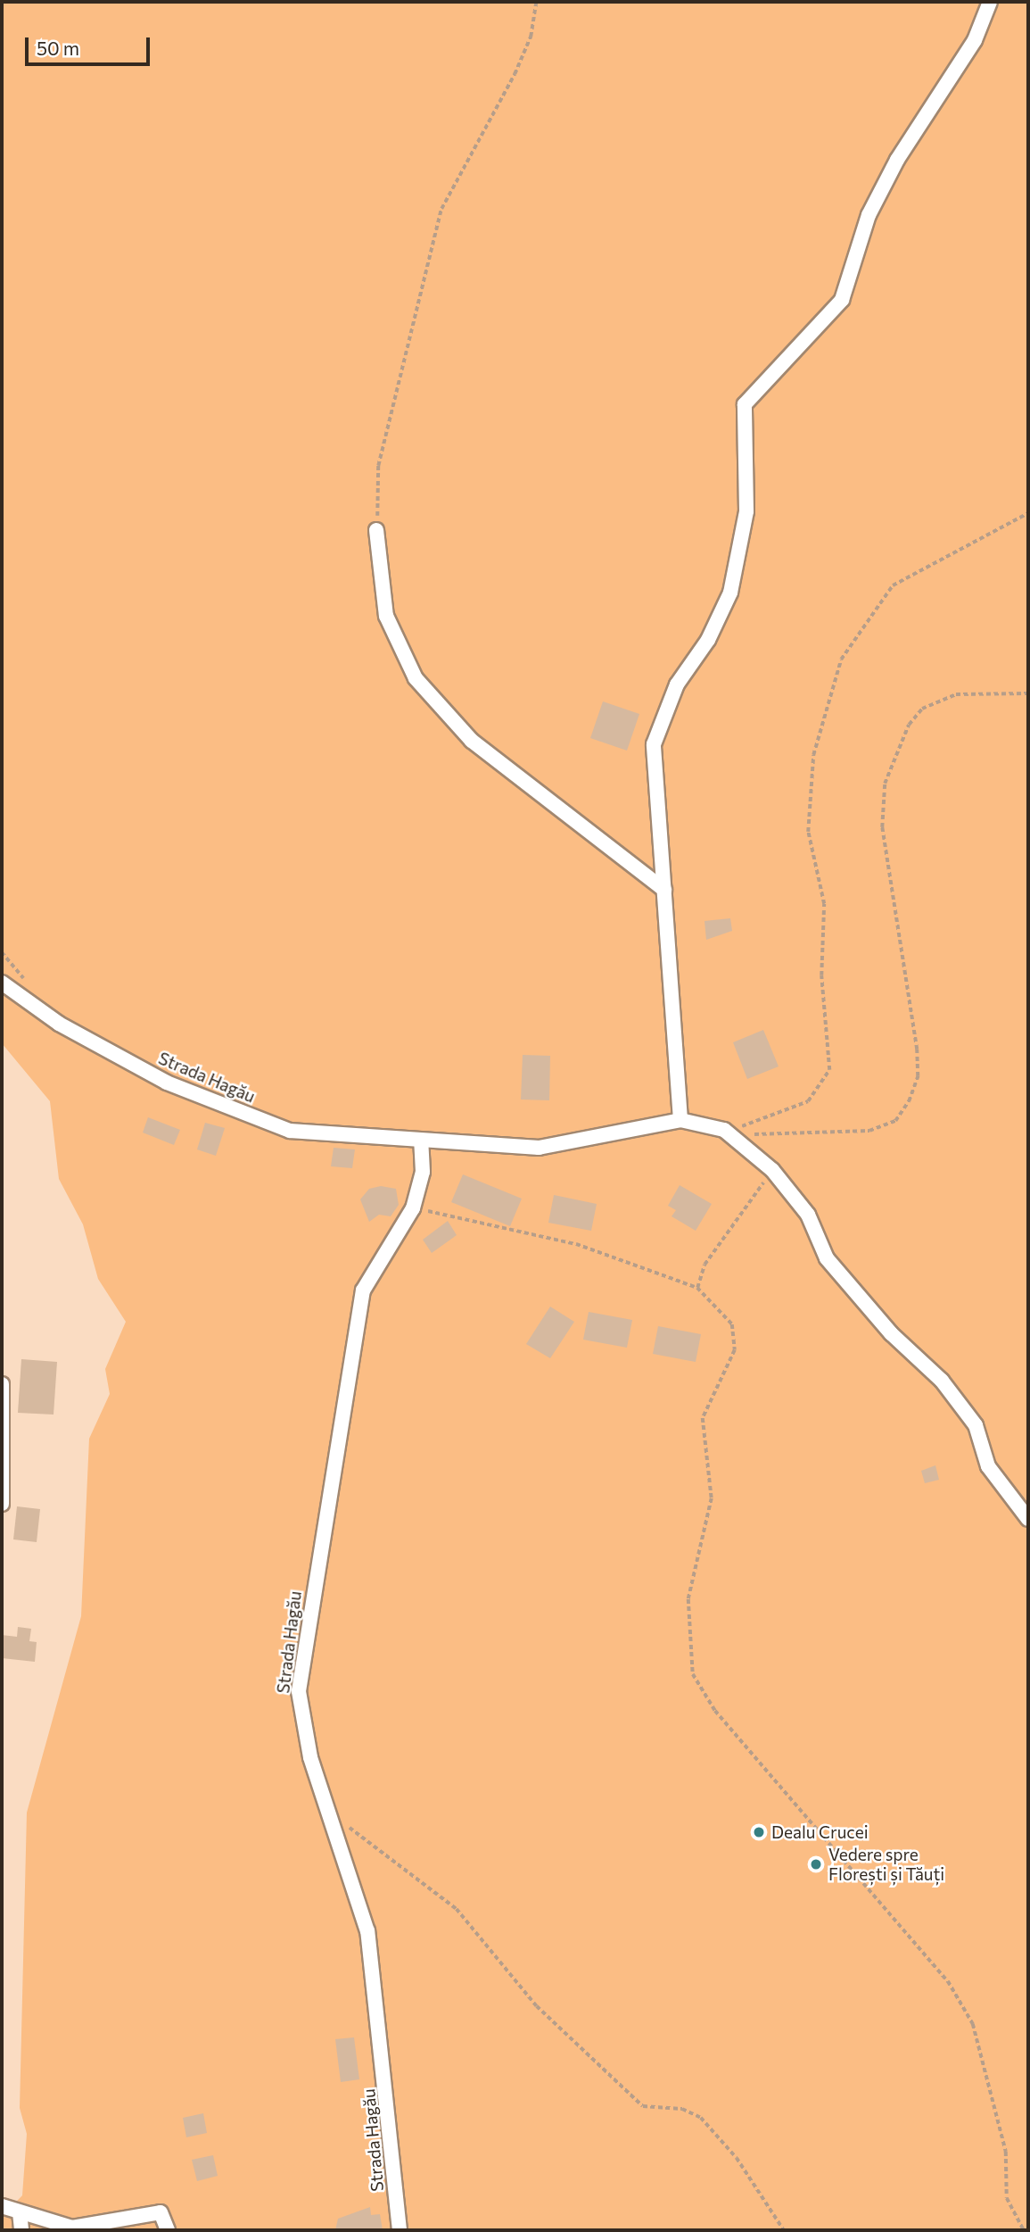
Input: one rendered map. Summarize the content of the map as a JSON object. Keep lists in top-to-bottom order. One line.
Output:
{"streets":{"street":["Strada Hagău"]},"places":["Dealu Crucei","Vedere spre Florești și Tăuți"],"scale_bar":"50 m"}
